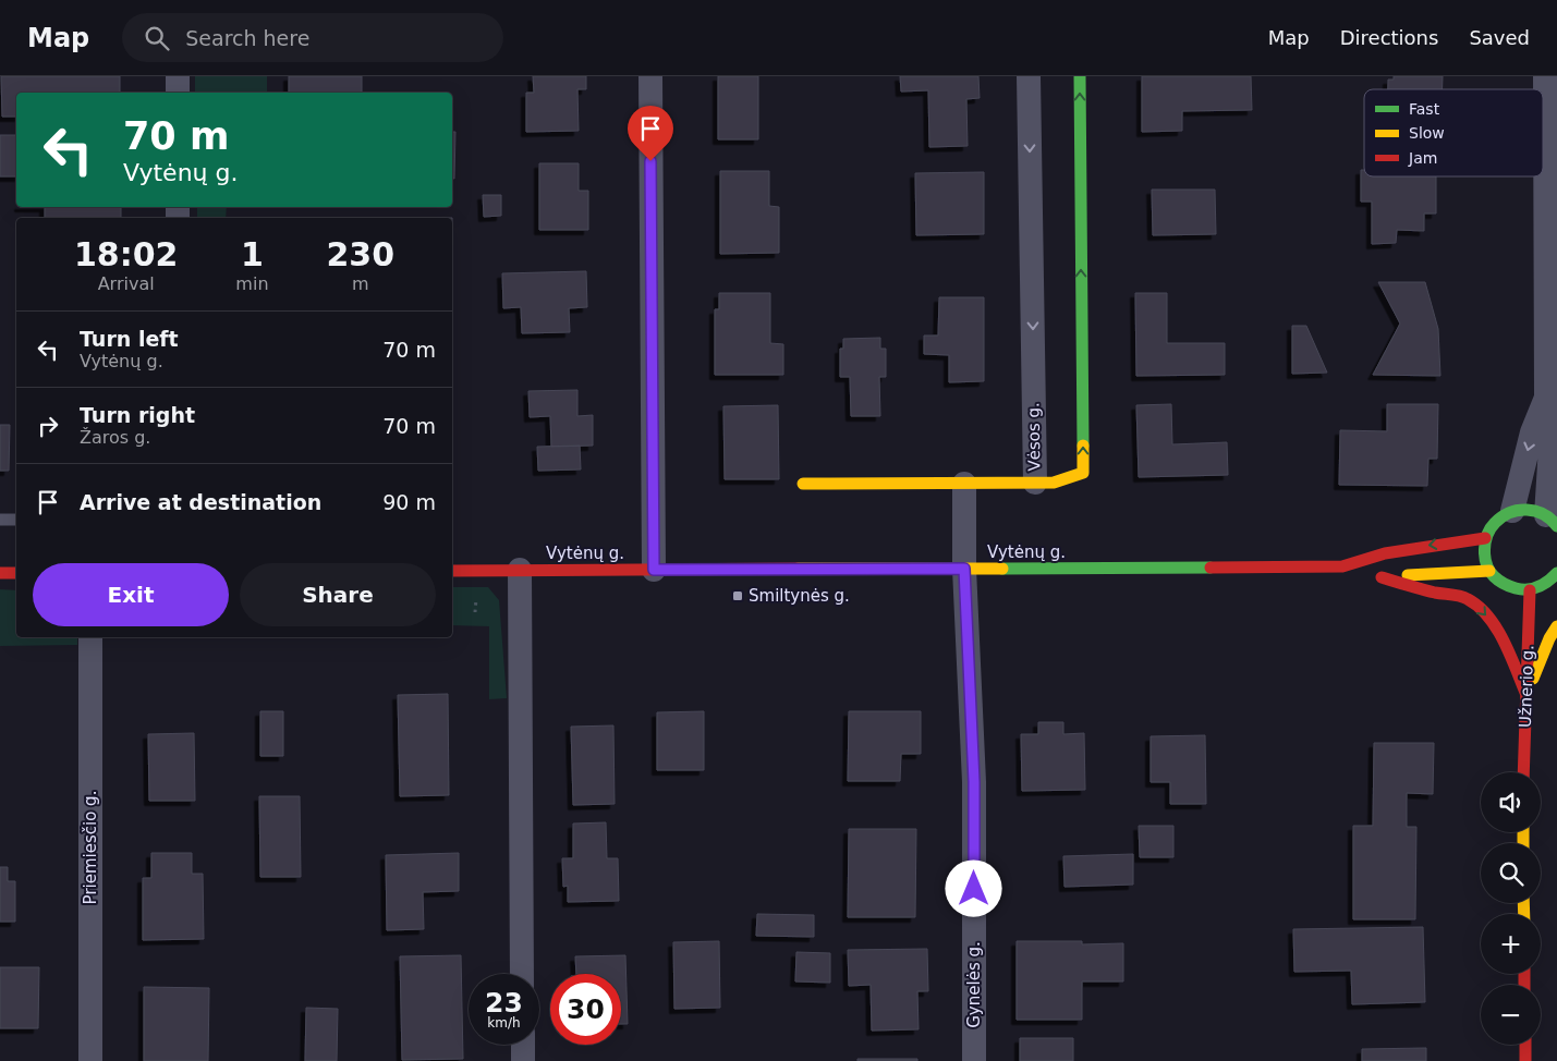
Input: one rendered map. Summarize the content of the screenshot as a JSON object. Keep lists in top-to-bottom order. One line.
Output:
{"streets":{"main road":["Vėsos g.","Vytėnų g.","Užnerio g."],"street":["Priemiesčio g.","Gynelės g."]},"crossings":[["Vytėnų g.","Gynelės g."]],"places":{"transit":["Smiltynės g."]},"legend":["Fast","Slow","Jam"],"page":{"header":"Map","search":"Search here","nav":["Map","Directions","Saved"],"turn":["70 m","Vytėnų g."],"eta":["18:02","Arrival","1","min","230","m"],"list":[{"name":"Turn left","note":"Vytėnų g.","value":"70 m"},{"name":"Turn right","note":"Žaros g.","value":"70 m"},{"name":"Arrive at destination","value":"90 m"}],"buttons":["Exit","Share"],"map_buttons":["+","−"],"speed":"23 km/h","limit":"30"}}
